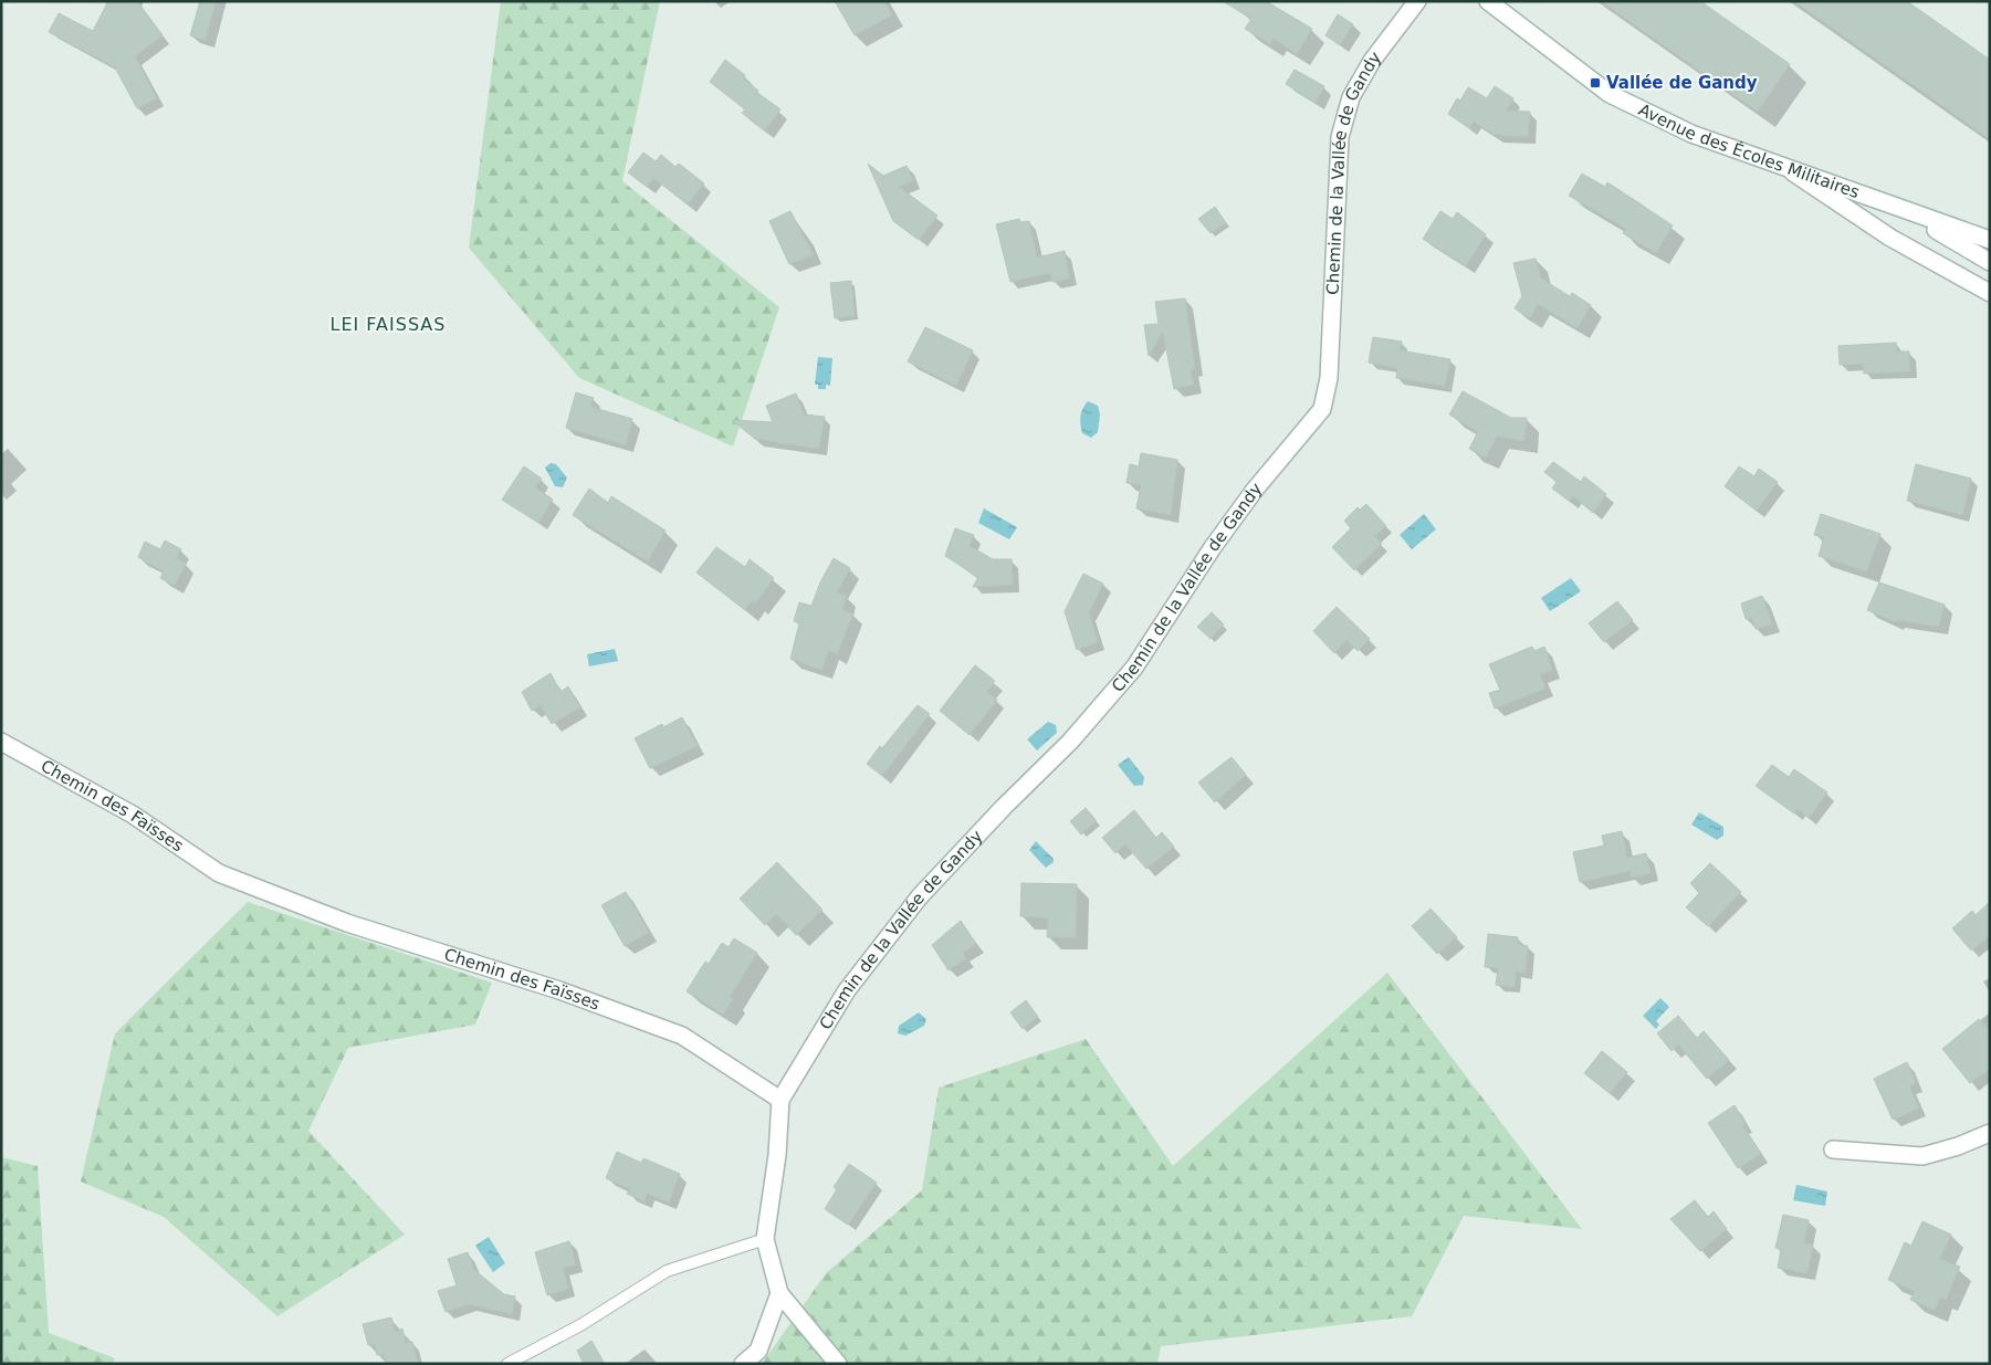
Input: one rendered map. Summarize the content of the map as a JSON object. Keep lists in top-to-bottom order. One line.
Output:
{"streets":{"street":["Avenue des Écoles Militaires","Chemin de la Vallée de Gandy","Chemin des Faïsses"]},"crossings":[["Chemin de la Vallée de Gandy","Chemin des Faïsses"]],"districts":["LEI FAISSAS"],"places":{"transit":["Vallée de Gandy"]}}
